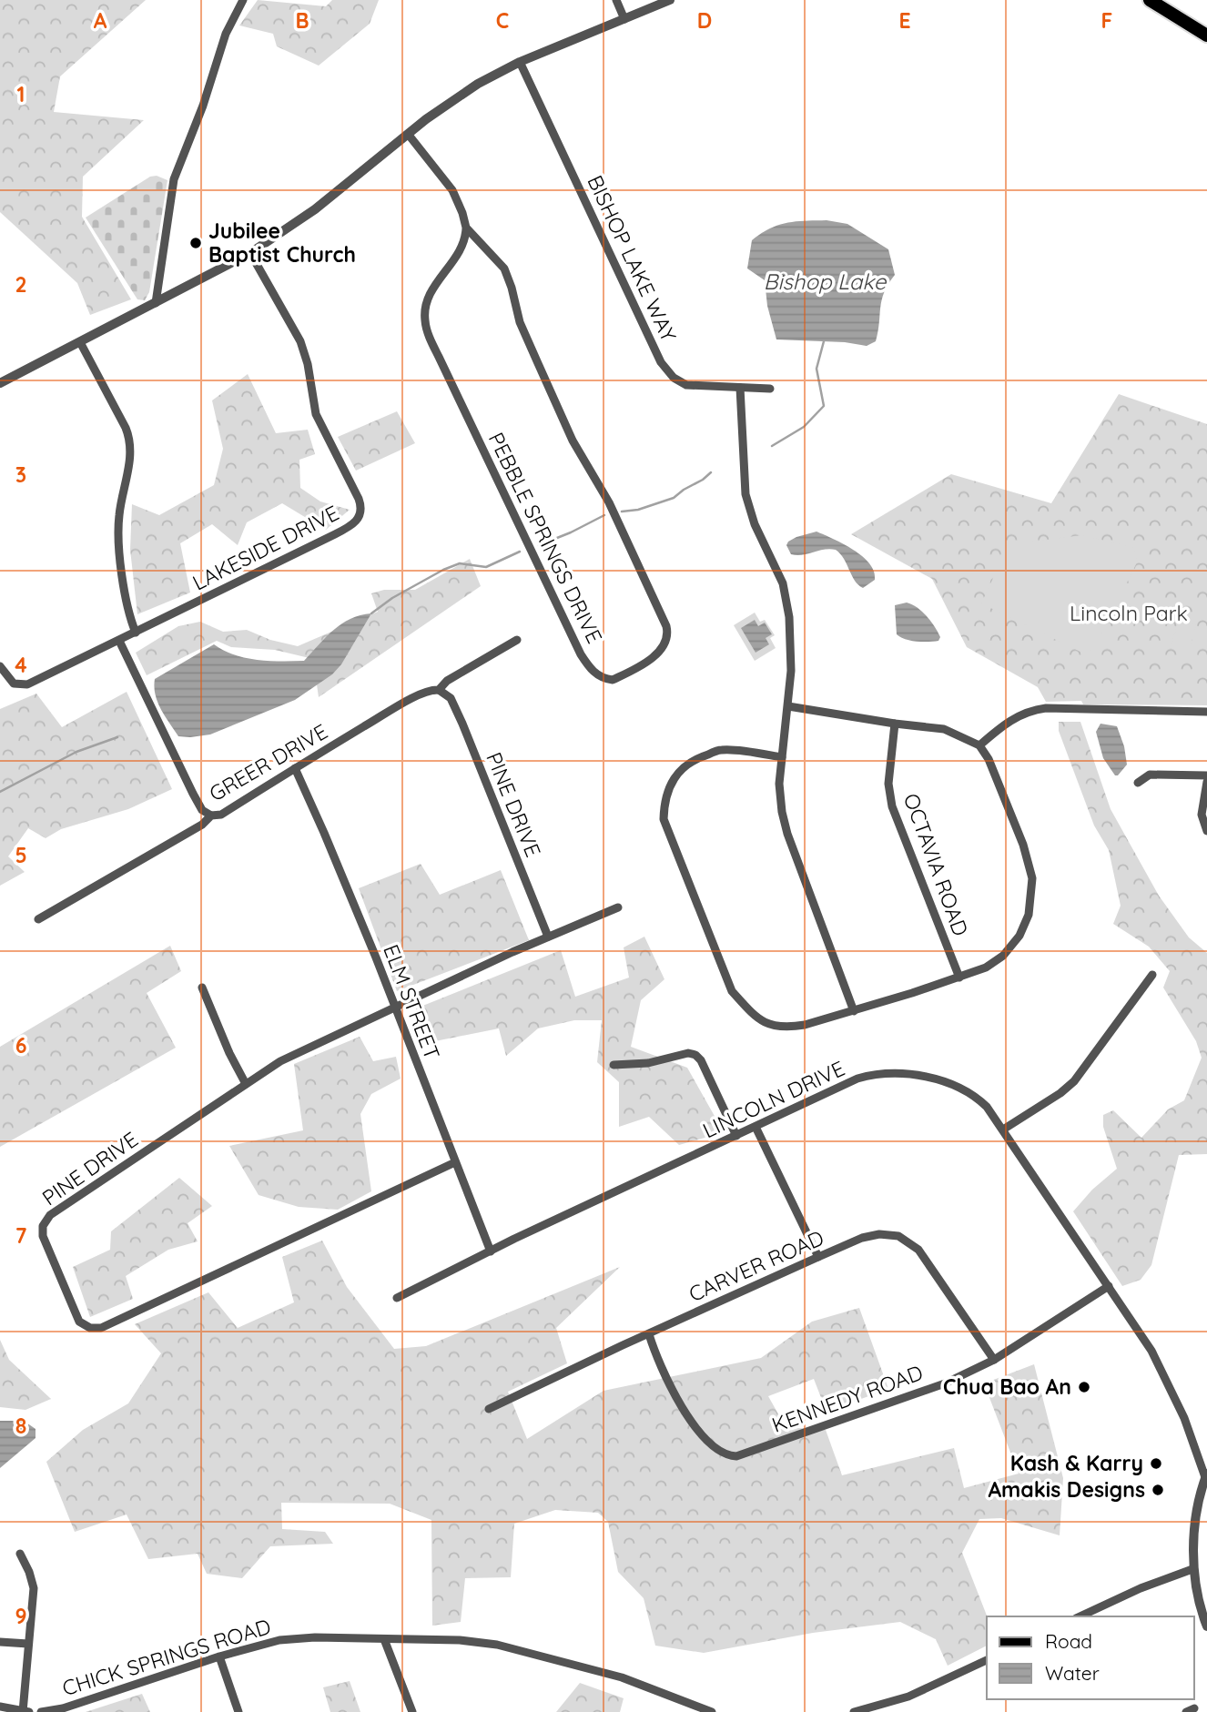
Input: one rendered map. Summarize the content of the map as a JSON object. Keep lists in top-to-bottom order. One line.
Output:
{"streets":{"street":["BISHOP LAKE WAY","PEBBLE SPRINGS DRIVE","LAKESIDE DRIVE","GREER DRIVE","PINE DRIVE","OCTAVIA ROAD","ELM STREET","LINCOLN DRIVE","CARVER ROAD","KENNEDY ROAD","CHICK SPRINGS ROAD"]},"crossings":[["GREER DRIVE","PINE DRIVE"],["GREER DRIVE","ELM STREET"],["PINE DRIVE","ELM STREET"],["ELM STREET","LINCOLN DRIVE"],["LINCOLN DRIVE","KENNEDY ROAD"],["CARVER ROAD","KENNEDY ROAD"]],"water":["Bishop Lake"],"parks":["Lincoln Park"],"places":["Jubilee Baptist Church","Chua Bao An","Kash & Karry","Amakis Designs"],"legend":["Road","Water"],"grid":{"columns":["A","B","C","D","E","F"],"rows":["1","2","3","4","5","6","7","8","9"]}}
